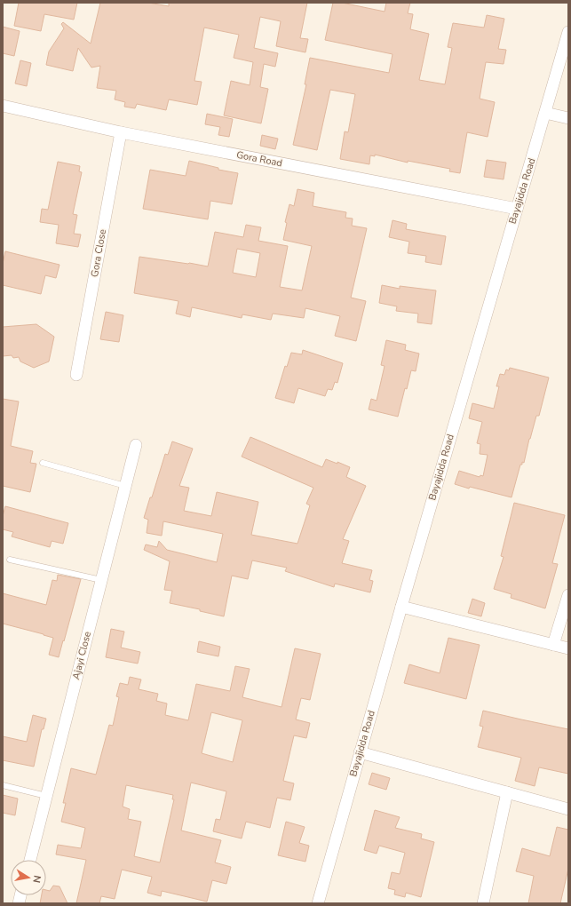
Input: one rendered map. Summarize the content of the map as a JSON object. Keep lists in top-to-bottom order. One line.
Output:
{"streets":{"street":["Gora Road","Bayajidda Road","Gora Close","Ajayi Close"]},"crossings":[["Gora Road","Bayajidda Road"],["Gora Road","Gora Close"]],"north":"right"}
